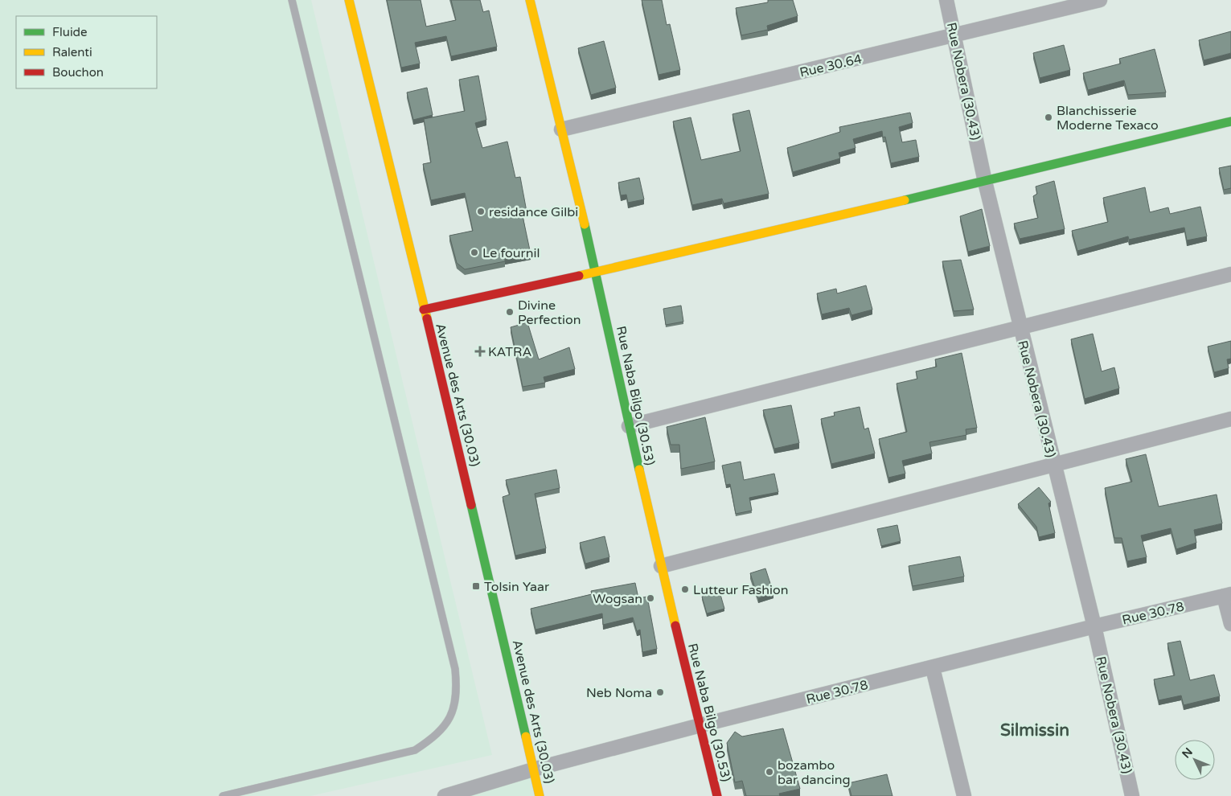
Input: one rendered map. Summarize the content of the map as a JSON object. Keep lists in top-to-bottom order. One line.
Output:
{"streets":{"street":["Rue 30.64","Rue Nobera (30.43)","Avenue des Arts (30.03)","Rue Naba Bilgo (30.53)","Rue 30.78"]},"crossings":[["Rue 30.64","Rue Nobera (30.43)"],["Rue 30.64","Rue Naba Bilgo (30.53)"],["Rue Nobera (30.43)","Rue 30.78"],["Avenue des Arts (30.03)","Rue 30.78"],["Rue Naba Bilgo (30.53)","Rue 30.78"]],"districts":["Silmissin"],"places":{"other":["Blanchisserie Moderne Texaco","residance Gilbi","Le fournil","Divine Perfection","Lutteur Fashion","Wogsan","Neb Noma","bozambo bar dancing"],"health":["KATRA"],"transit":["Tolsin Yaar"]},"legend":["Fluide","Ralenti","Bouchon"],"north":"top left"}
